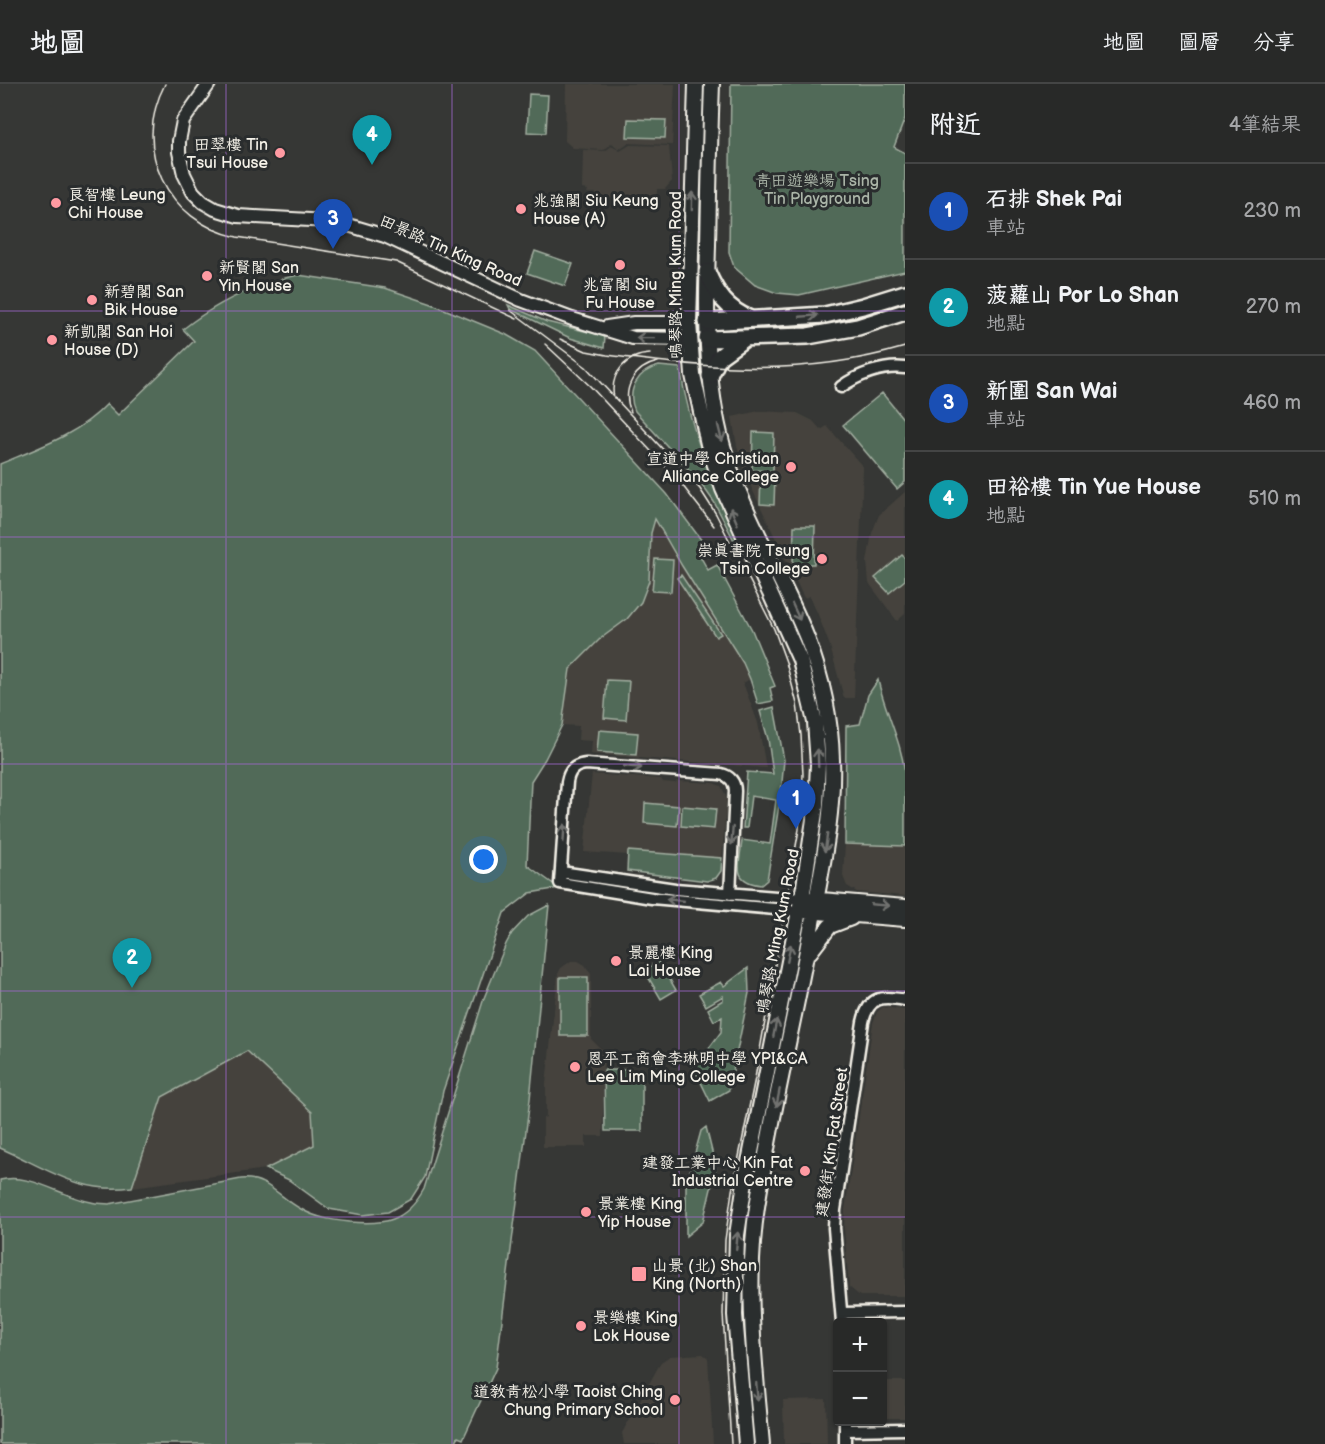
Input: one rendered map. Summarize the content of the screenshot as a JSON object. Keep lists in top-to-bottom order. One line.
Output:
{"streets":{"main road":["鳴琴路 Ming Kum Road"],"street":["田景路 Tin King Road","建發街 Kin Fat Street"]},"crossings":[["田景路 Tin King Road","鳴琴路 Ming Kum Road"]],"parks":["青田遊樂場 Tsing Tin Playground"],"places":{"other":["田翠樓 Tin Tsui House","良智樓 Leung Chi House","兆強閣 Siu Keung House (A)","兆富閣 Siu Fu House","新賢閣 San Yin House","新碧閣 San Bik House","新凱閣 San Hoi House (D)","宣道中學 Christian Alliance College","崇真書院 Tsung Tsin College","景麗樓 King Lai House","恩平工商會李琳明中學 YPI&CA Lee Lim Ming College","建發工業中心 Kin Fat Industrial Centre","景業樓 King Yip House","景樂樓 King Lok House","道教青松小學 Taoist Ching Chung Primary School"],"transit":["山景 (北) Shan King (North)"]},"page":{"header":"地圖","nav":["地圖","圖層","分享"],"heading":["附近","4筆結果"],"pins":["4","3","1","2"],"list":[{"mark":"1","name":"石排 Shek Pai","note":"車站","value":"230 m"},{"mark":"2","name":"菠蘿山 Por Lo Shan","note":"地點","value":"270 m"},{"mark":"3","name":"新圍 San Wai","note":"車站","value":"460 m"},{"mark":"4","name":"田裕樓 Tin Yue House","note":"地點","value":"510 m"}],"map_buttons":["+","−"]}}
